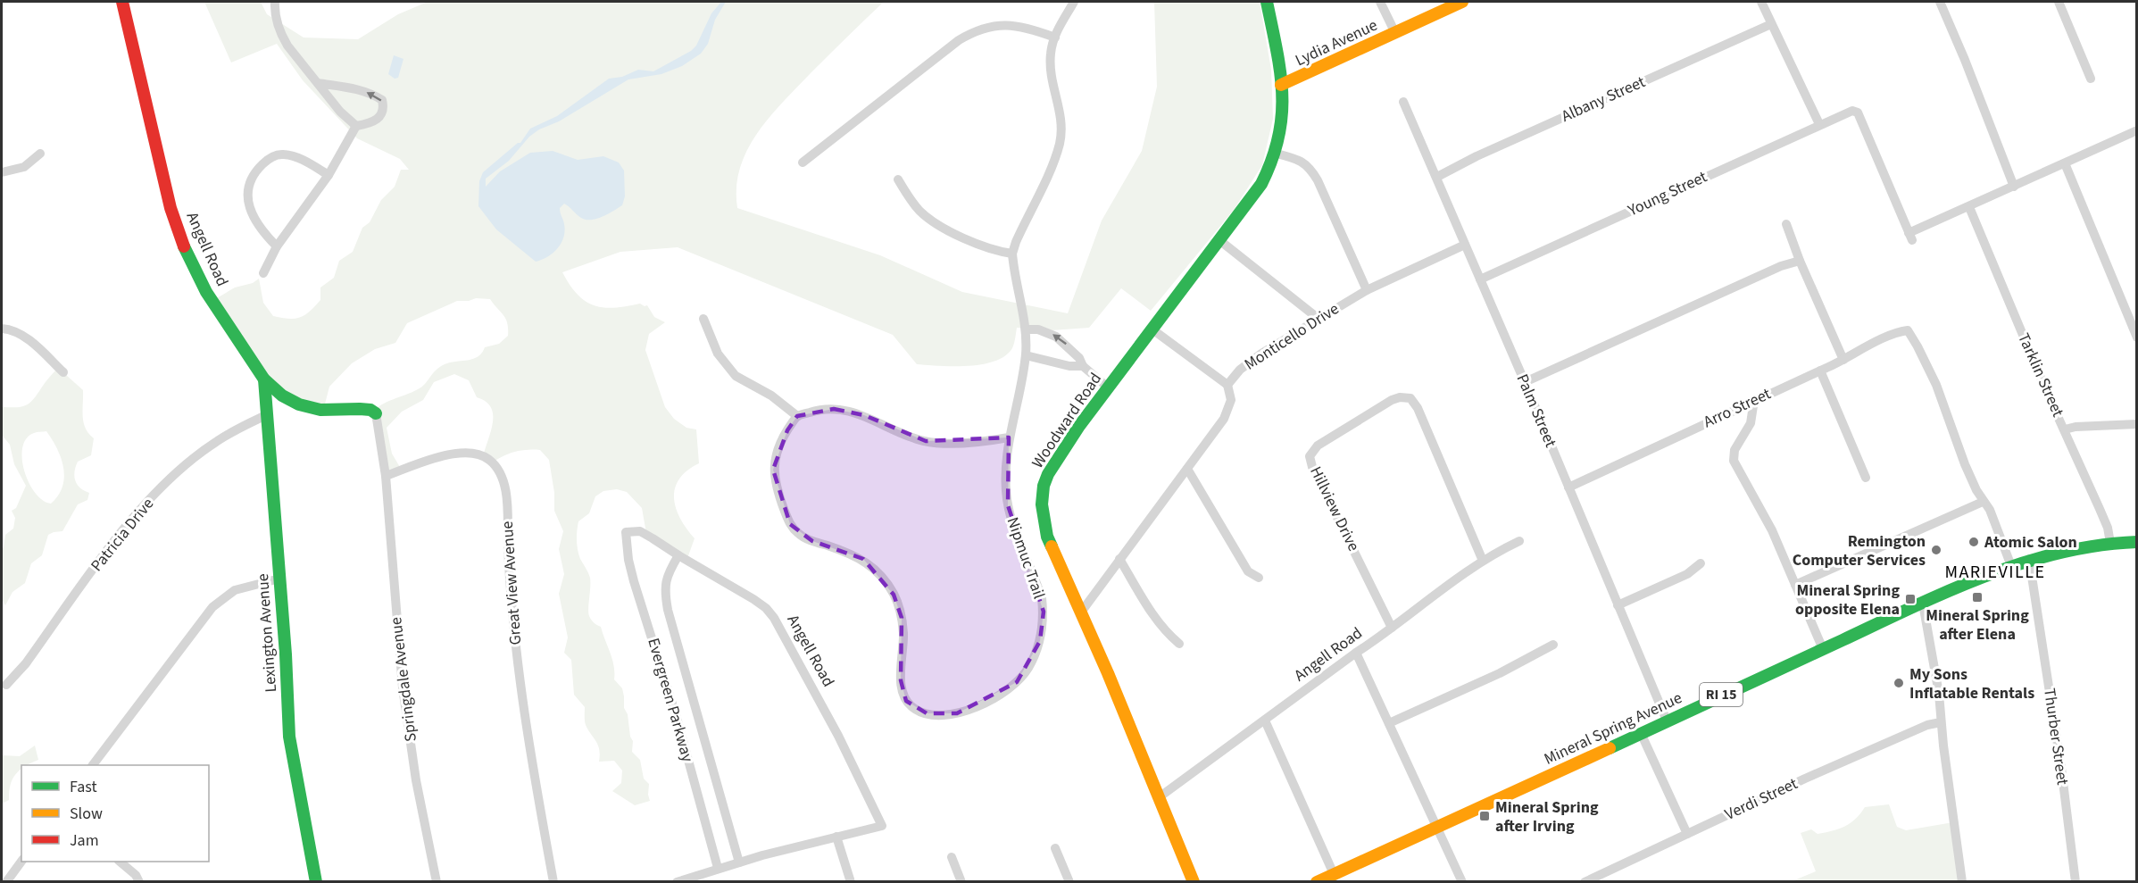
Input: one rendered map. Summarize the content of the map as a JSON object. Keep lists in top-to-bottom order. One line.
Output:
{"streets":{"street":["Lydia Avenue","Albany Street","Young Street","Angell Road","Monticello Drive","Tarklin Street","Arro Street","Palm Street","Woodward Road","Hillview Drive","Patricia Drive","Nipmuc Trail","Great View Avenue","Lexington Avenue","Springdale Avenue","RI 15","Evergreen Parkway","Mineral Spring Avenue","Thurber Street","Verdi Street"]},"crossings":[["Lydia Avenue","Woodward Road"],["Albany Street","Palm Street"],["Young Street","Tarklin Street"],["Young Street","Palm Street"],["Angell Road","Woodward Road"],["Angell Road","Hillview Drive"],["Angell Road","Lexington Avenue"],["Angell Road","Evergreen Parkway"],["Monticello Drive","Palm Street"],["Tarklin Street","Mineral Spring Avenue"],["Arro Street","Palm Street"],["Palm Street","Mineral Spring Avenue"],["Patricia Drive","Lexington Avenue"],["Great View Avenue","Springdale Avenue"],["Mineral Spring Avenue","Thurber Street"]],"districts":["MARIEVILLE"],"places":{"other":["Atomic Salon","Remington Computer Services","My Sons Inflatable Rentals"],"transit":["Mineral Spring after Elena","Mineral Spring opposite Elena","Mineral Spring after Irving"]},"legend":["Fast","Slow","Jam"]}
